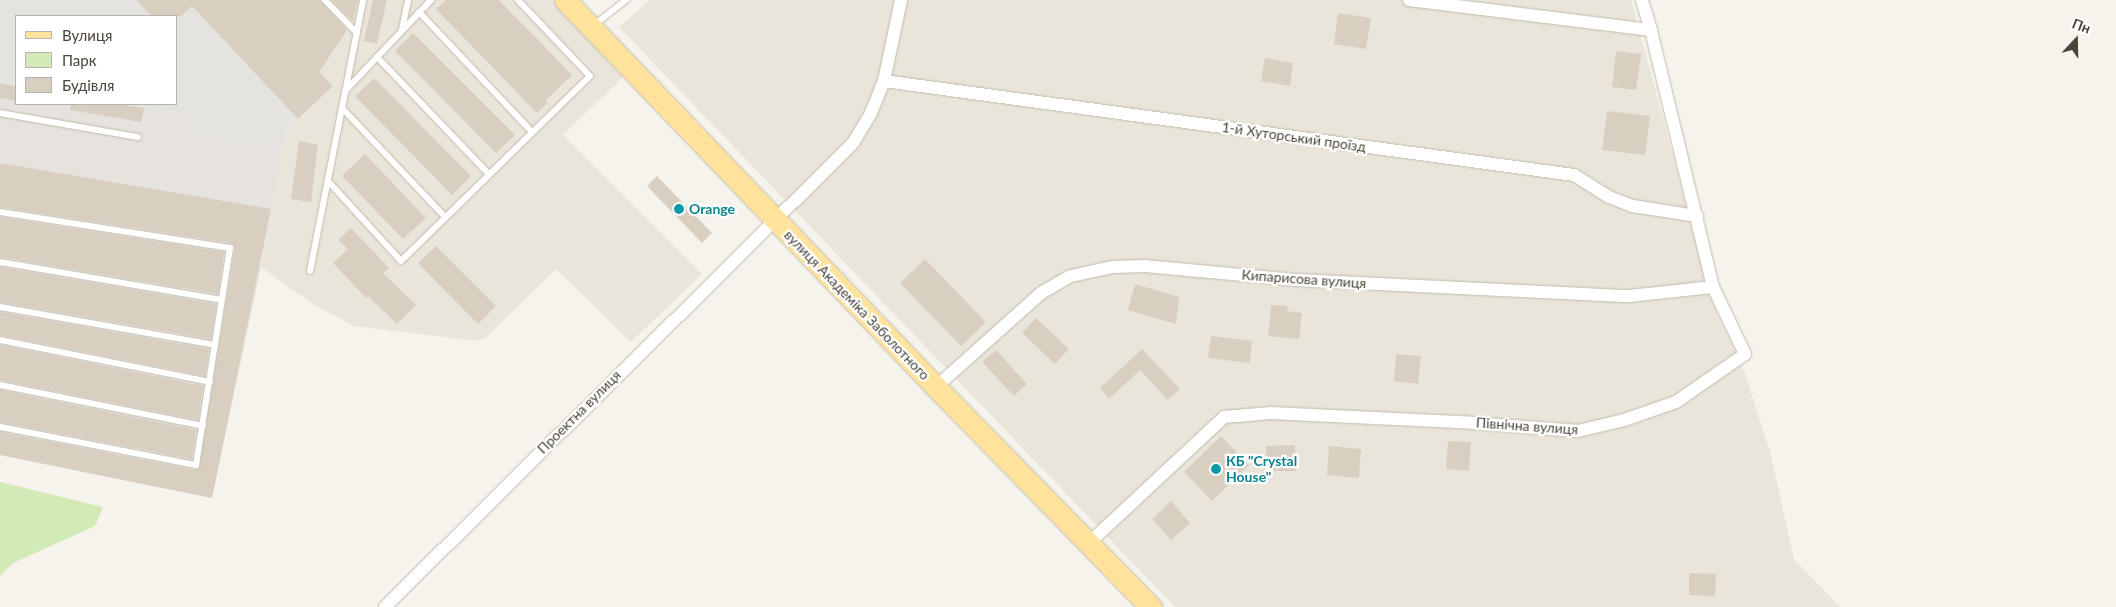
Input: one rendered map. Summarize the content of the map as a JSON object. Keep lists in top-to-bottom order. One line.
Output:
{"streets":{"main road":["вулиця Академіка Заболотного"],"street":["1-й Хуторський проїзд","Кипарисова вулиця","Проектна вулиця","Північна вулиця"]},"crossings":[["1-й Хуторський проїзд","Проектна вулиця"],["1-й Хуторський проїзд","Північна вулиця"],["Кипарисова вулиця","вулиця Академіка Заболотного"],["Кипарисова вулиця","Північна вулиця"],["вулиця Академіка Заболотного","Проектна вулиця"],["вулиця Академіка Заболотного","Північна вулиця"]],"places":["Orange","КБ \"Crystal House\""],"legend":["Вулиця","Парк","Будівля"],"north":"top"}
